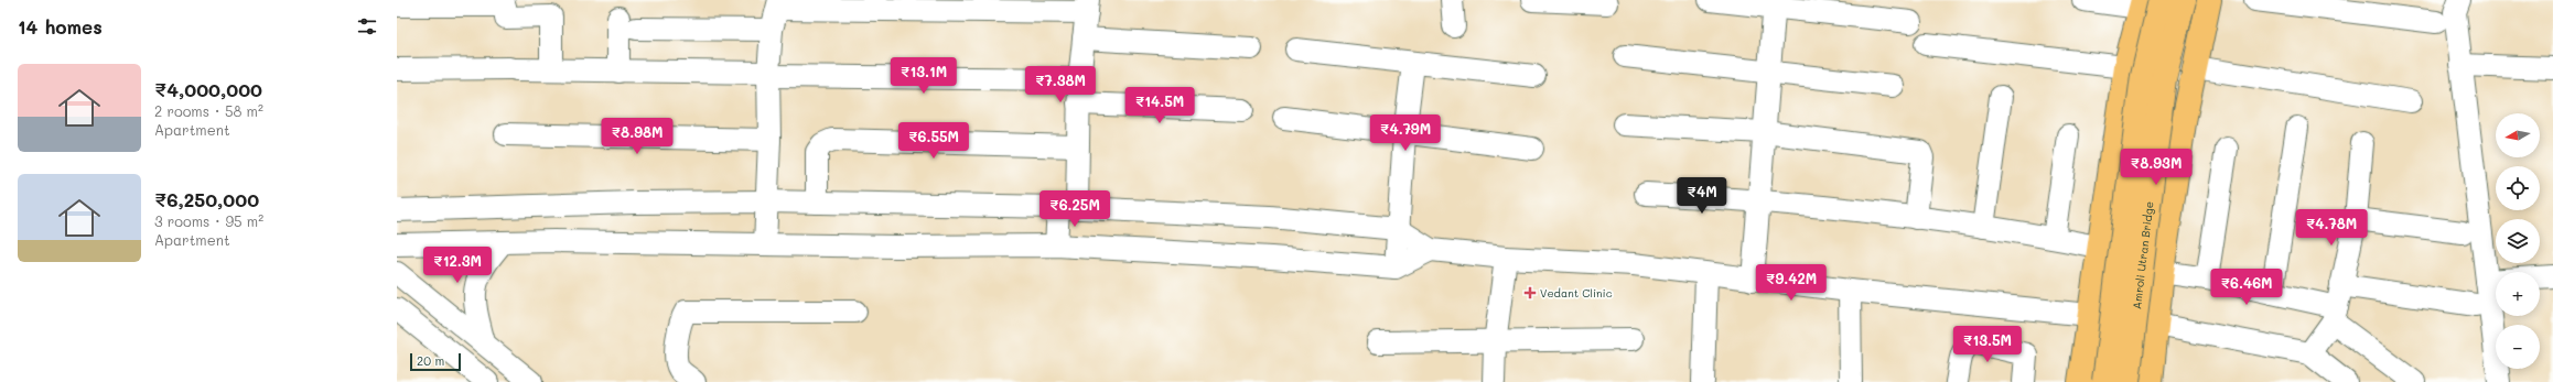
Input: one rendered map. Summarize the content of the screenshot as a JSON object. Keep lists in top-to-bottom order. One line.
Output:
{"streets":{"main road":["Amroli Utran Bridge"]},"places":{"health":["Vedant Clinic"]},"scale_bar":"20 m","north":"left","page":{"heading":"14 homes","list":[{"name":"₹4,000,000","note":"2 rooms · 58 m² · Apartment"},{"name":"₹6,250,000","note":"3 rooms · 95 m² · Apartment"}],"price":["₹13.1M","₹7.38M","₹14.5M","₹4.79M","₹8.98M","₹6.55M","₹8.93M","₹4M","₹6.25M","₹4.78M","₹12.3M","₹9.42M","₹6.46M","₹13.5M"],"map_buttons":["+","−"],"scale":"20 m"}}
